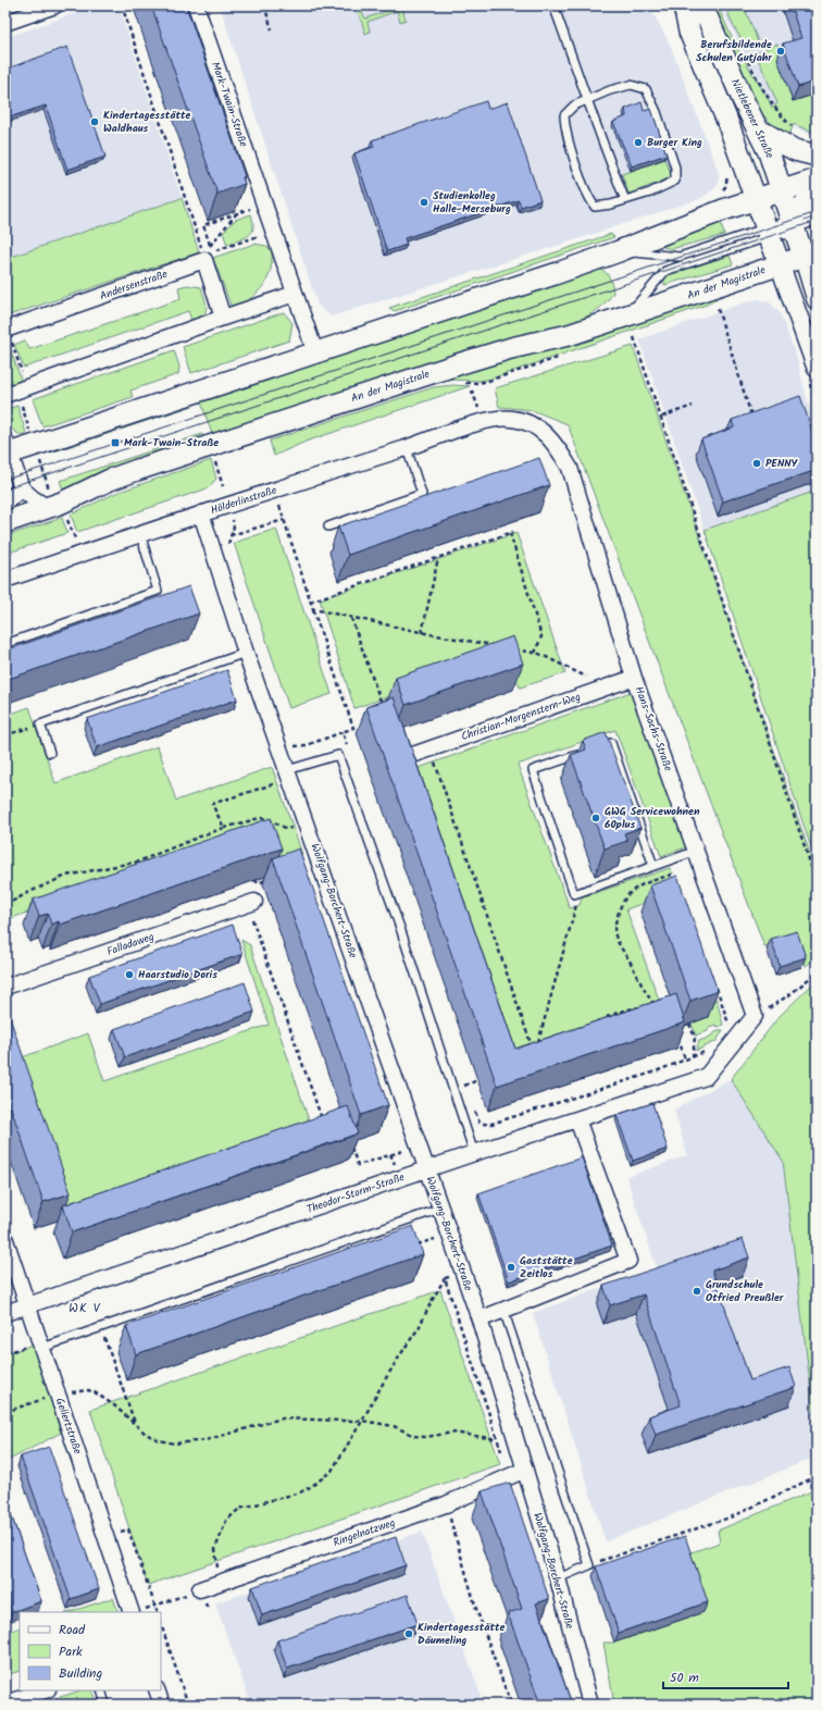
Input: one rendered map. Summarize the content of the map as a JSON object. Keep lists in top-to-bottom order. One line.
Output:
{"streets":{"main road":["Nietlebener Straße","An der Magistrale"],"street":["Mark-Twain-Straße","Andersenstraße","Hölderlinstraße","Christian-Morgenstern-Weg","Hans-Sachs-Straße","Wolfgang-Borchert-Straße","Falladaweg","Theodor-Storm-Straße","Gellertstraße","Ringelnatzweg"]},"crossings":[["Nietlebener Straße","An der Magistrale"],["Hölderlinstraße","Hans-Sachs-Straße"],["Hölderlinstraße","Wolfgang-Borchert-Straße"],["Christian-Morgenstern-Weg","Hans-Sachs-Straße"],["Hans-Sachs-Straße","Theodor-Storm-Straße"],["Wolfgang-Borchert-Straße","Theodor-Storm-Straße"],["Wolfgang-Borchert-Straße","Ringelnatzweg"],["Theodor-Storm-Straße","Gellertstraße"]],"districts":["WK V"],"places":{"other":["Berufsbildende Schulen Gutjahr","Kindertagesstätte Waldhaus","Burger King","Studienkolleg Halle-Merseburg","PENNY","GWG Servicewohnen 60plus","Haarstudio Doris","Gaststätte Zeitlos","Grundschule Otfried Preußler","Kindertagesstätte Däumeling"],"transit":["Mark-Twain-Straße"]},"legend":["Road","Park","Building"],"scale_bar":"50 m"}
